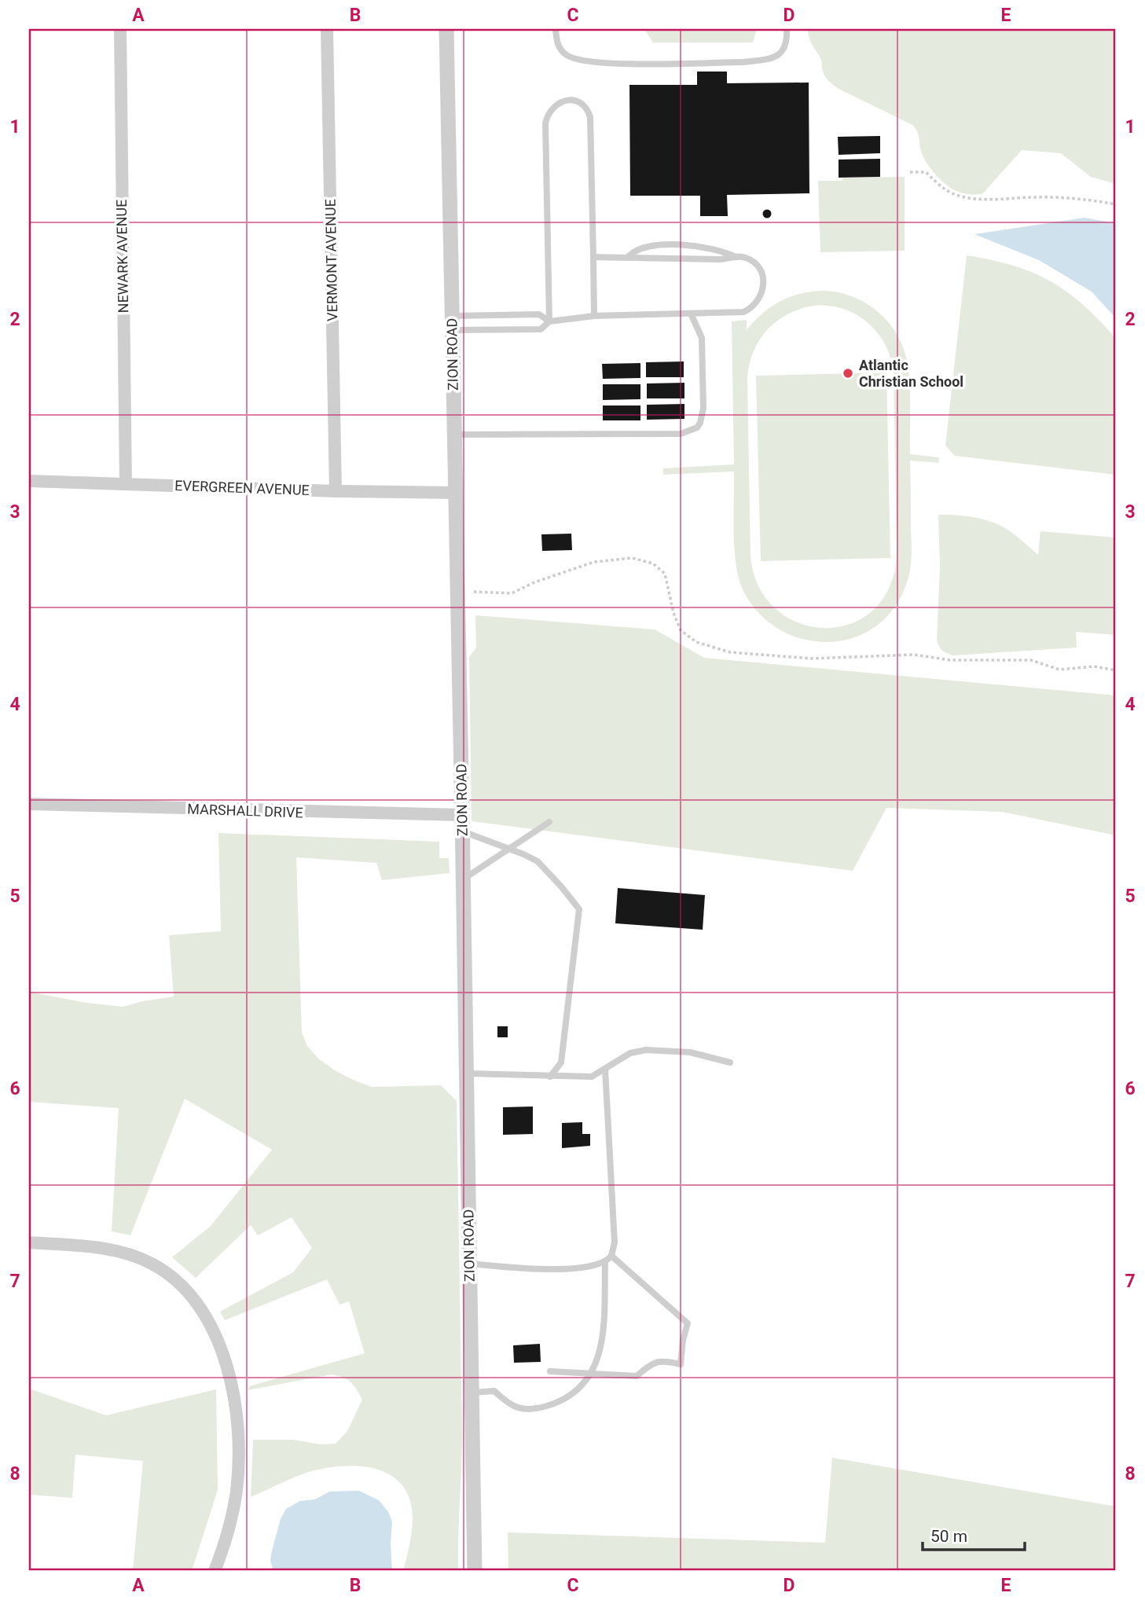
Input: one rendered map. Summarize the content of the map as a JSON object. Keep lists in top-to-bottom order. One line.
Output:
{"streets":{"street":["NEWARK AVENUE","VERMONT AVENUE","ZION ROAD","EVERGREEN AVENUE","MARSHALL DRIVE"]},"crossings":[["NEWARK AVENUE","EVERGREEN AVENUE"],["VERMONT AVENUE","EVERGREEN AVENUE"],["ZION ROAD","EVERGREEN AVENUE"],["ZION ROAD","MARSHALL DRIVE"]],"places":["Atlantic Christian School"],"scale_bar":"50 m","grid":{"columns":["A","B","C","D","E"],"rows":["1","2","3","4","5","6","7","8"]}}
